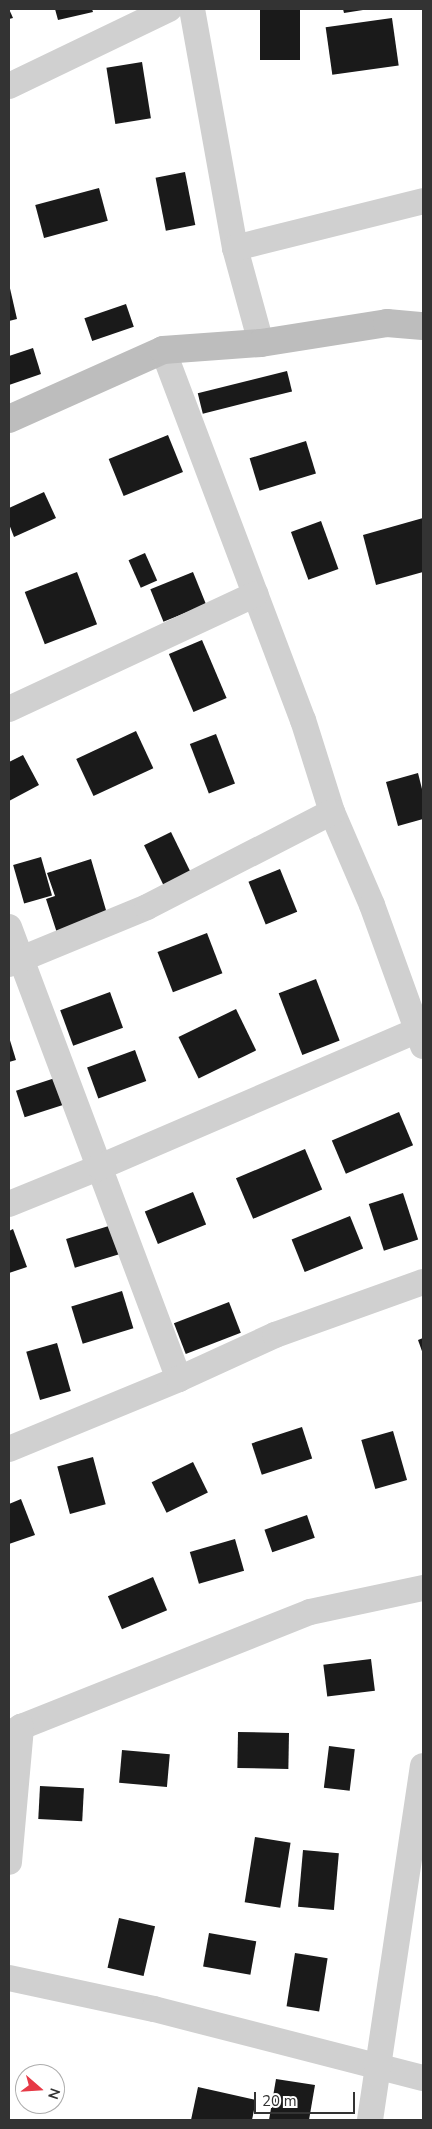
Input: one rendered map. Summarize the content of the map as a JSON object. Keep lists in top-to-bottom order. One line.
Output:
{"scale_bar":"20 m","north":"right"}
